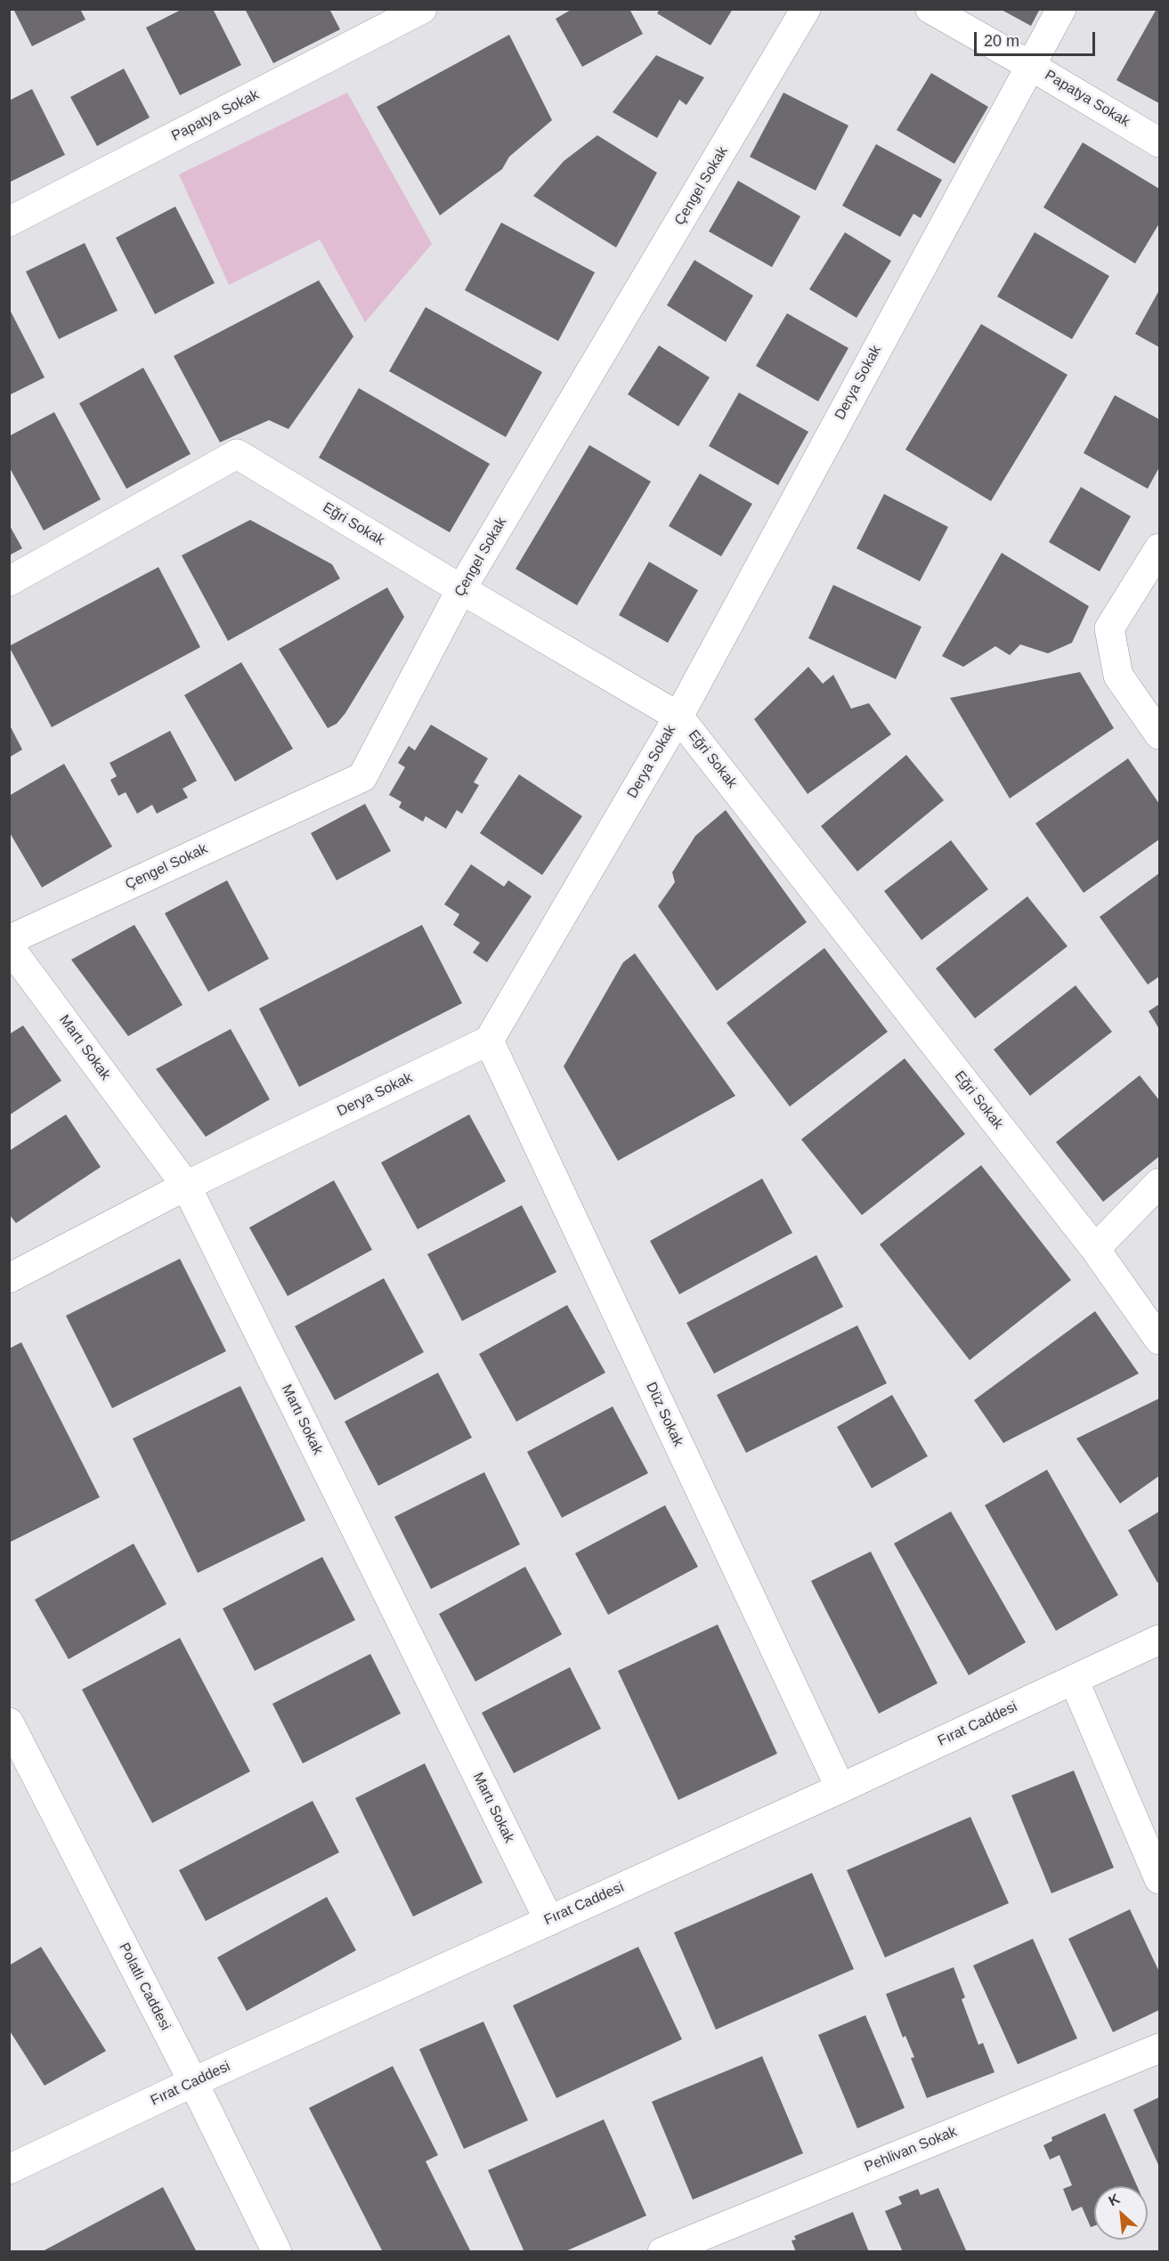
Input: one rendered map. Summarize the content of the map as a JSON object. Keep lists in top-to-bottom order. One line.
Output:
{"streets":{"street":["Papatya Sokak","Çengel Sokak","Derya Sokak","Eğri Sokak","Martı Sokak","Düz Sokak","Fırat Caddesi","Polatlı Caddesi","Pehlivan Sokak"]},"crossings":[["Papatya Sokak","Derya Sokak"],["Çengel Sokak","Eğri Sokak"],["Derya Sokak","Eğri Sokak"],["Derya Sokak","Martı Sokak"],["Derya Sokak","Düz Sokak"],["Martı Sokak","Fırat Caddesi"],["Düz Sokak","Fırat Caddesi"],["Fırat Caddesi","Polatlı Caddesi"]],"scale_bar":"20 m","north":"top left"}
